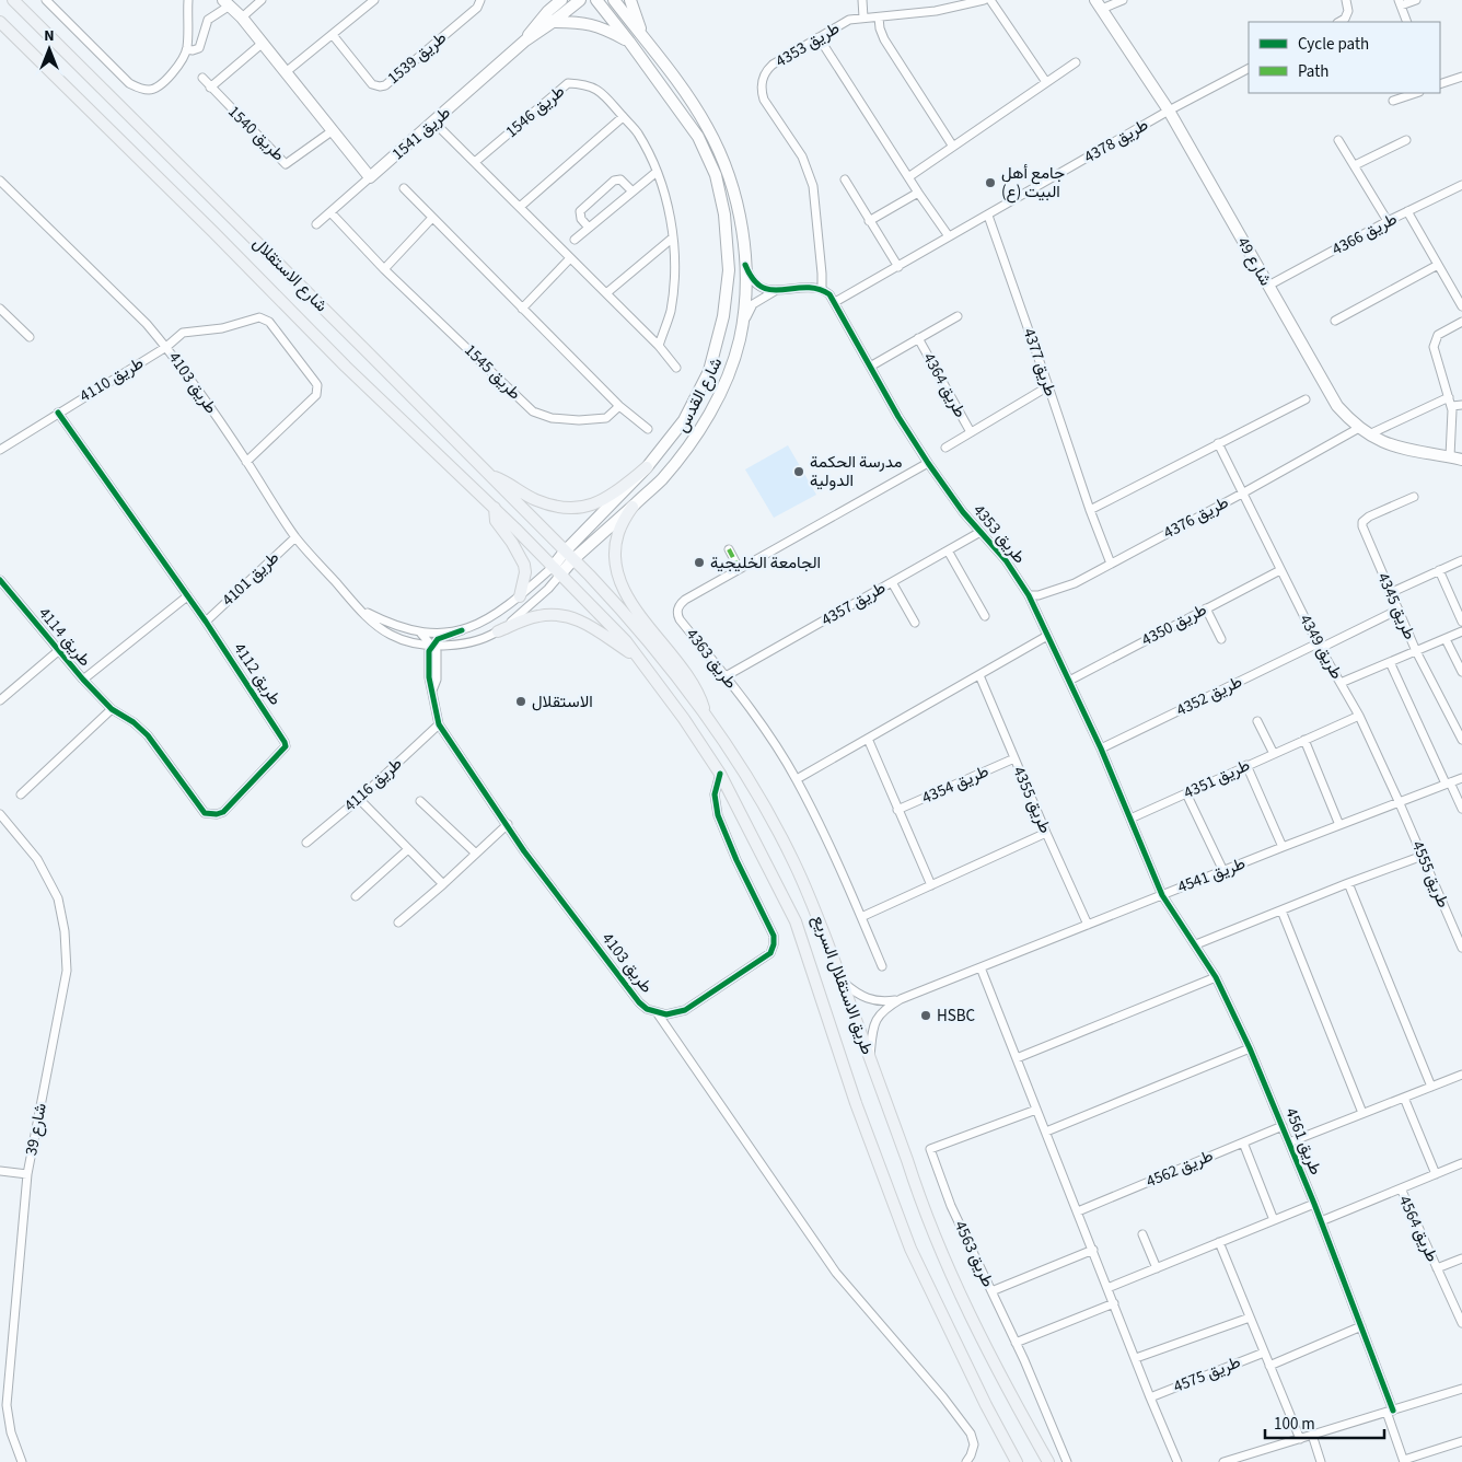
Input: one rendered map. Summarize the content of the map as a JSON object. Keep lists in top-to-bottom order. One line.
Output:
{"streets":{"main road":["طريق 1541","شارع 49","شارع الاستقلال","شارع القدس","طريق الاستقلال السريع"],"street":["طريق 4353","طريق 1539","طريق 1546","طريق 1540","طريق 4378","طريق 4366","طريق 4377","طريق 1545","طريق 4110","طريق 4103","طريق 4364","طريق 4376","طريق 4101","طريق 4357","طريق 4345","طريق 4350","طريق 4114","طريق 4349","طريق 4363","طريق 4112","طريق 4352","طريق 4351","طريق 4116","طريق 4354","طريق 4355","طريق 4555","طريق 4541","شارع 39","طريق 4561","طريق 4562","طريق 4564","طريق 4563","طريق 4575"]},"crossings":[["طريق 4353","طريق 4378"],["طريق 4353","طريق 4364"],["طريق 4353","طريق 4376"],["طريق 4353","طريق 4357"],["طريق 4353","طريق 4350"],["طريق 4353","طريق 4363"],["طريق 4353","طريق 4352"],["طريق 4353","طريق 4351"],["طريق 4353","طريق 4541"],["طريق 4353","طريق 4561"],["طريق 1541","طريق 1545"],["طريق 4378","شارع 49"],["طريق 4378","طريق 4377"],["طريق 4366","شارع 49"],["شارع 49","طريق 4376"],["شارع الاستقلال","طريق 4103"],["شارع الاستقلال","شارع القدس"],["شارع الاستقلال","طريق الاستقلال السريع"],["طريق 4377","طريق 4364"],["طريق 4377","طريق 4376"],["طريق 4110","طريق 4103"],["طريق 4110","طريق 4112"],["طريق 4103","شارع القدس"],["طريق 4103","طريق 4101"],["طريق 4103","طريق 4116"],["طريق 4103","طريق الاستقلال السريع"],["شارع القدس","طريق الاستقلال السريع"],["طريق 4376","طريق 4349"],["طريق 4101","طريق 4112"],["طريق 4357","طريق 4363"],["طريق 4345","طريق 4352"],["طريق 4350","طريق 4349"],["طريق 4114","طريق 4112"],["طريق 4349","طريق 4352"],["طريق 4349","طريق 4351"],["طريق 4349","طريق 4555"],["طريق 4349","طريق 4541"],["طريق 4354","طريق 4355"],["طريق 4355","طريق 4541"],["طريق 4555","طريق 4541"],["طريق 4541","طريق 4561"],["طريق 4561","طريق 4562"],["طريق 4561","طريق 4564"]],"places":["جامع أهل البيت (ع)","مدرسة الحكمة الدولية","الجامعة الخليجية","الاستقلال","HSBC"],"legend":["Cycle path","Path"],"scale_bar":"100 m","north":"top"}
